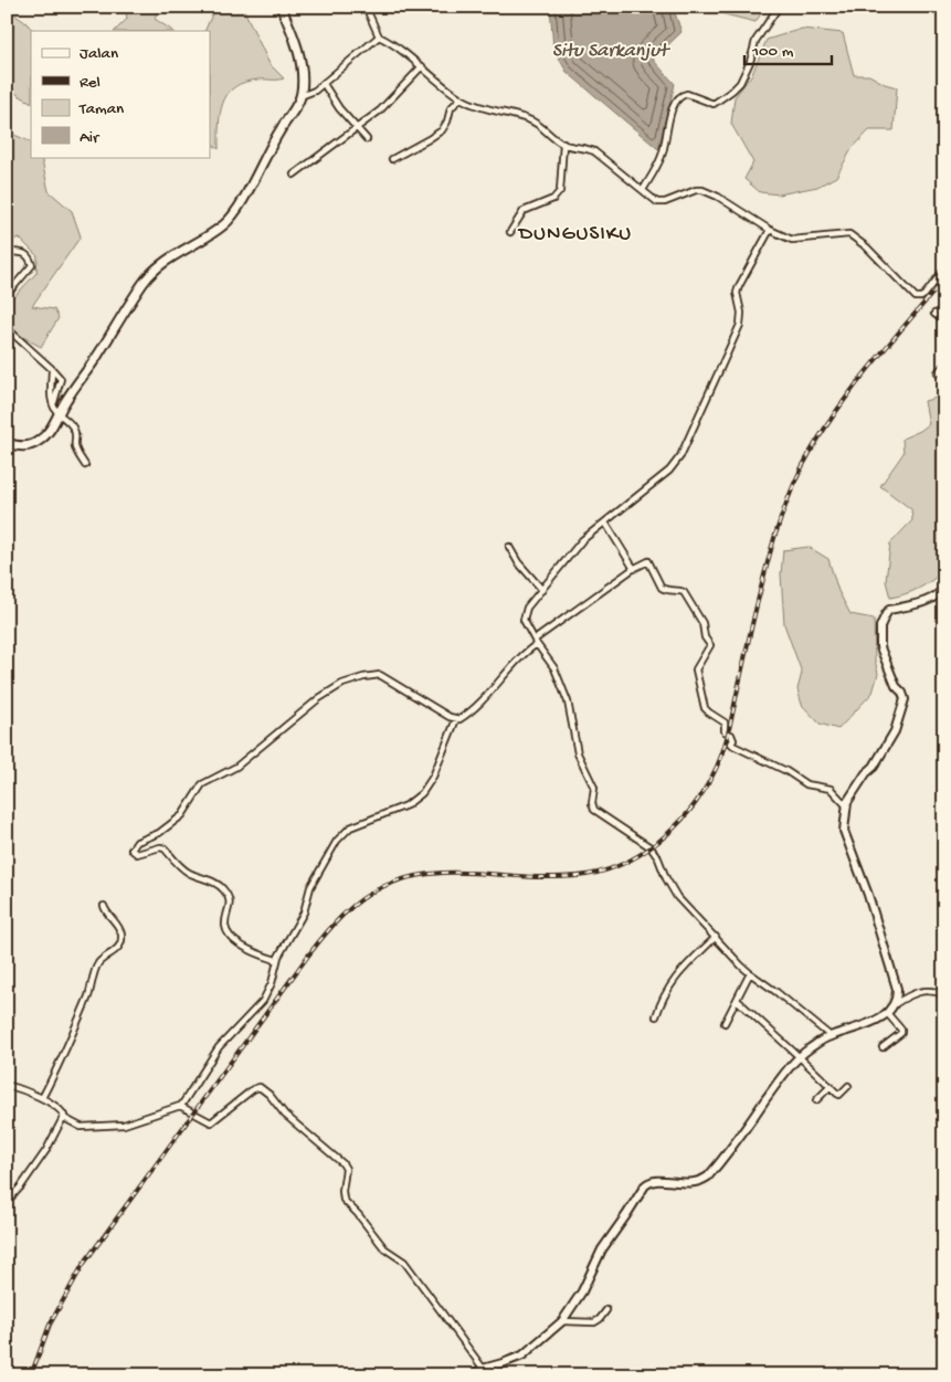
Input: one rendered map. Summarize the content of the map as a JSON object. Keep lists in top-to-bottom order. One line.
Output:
{"districts":["DUNGUSIKU"],"water":["Situ Sarkanjut"],"legend":["Jalan","Rel","Taman","Air"],"scale_bar":"100 m"}
